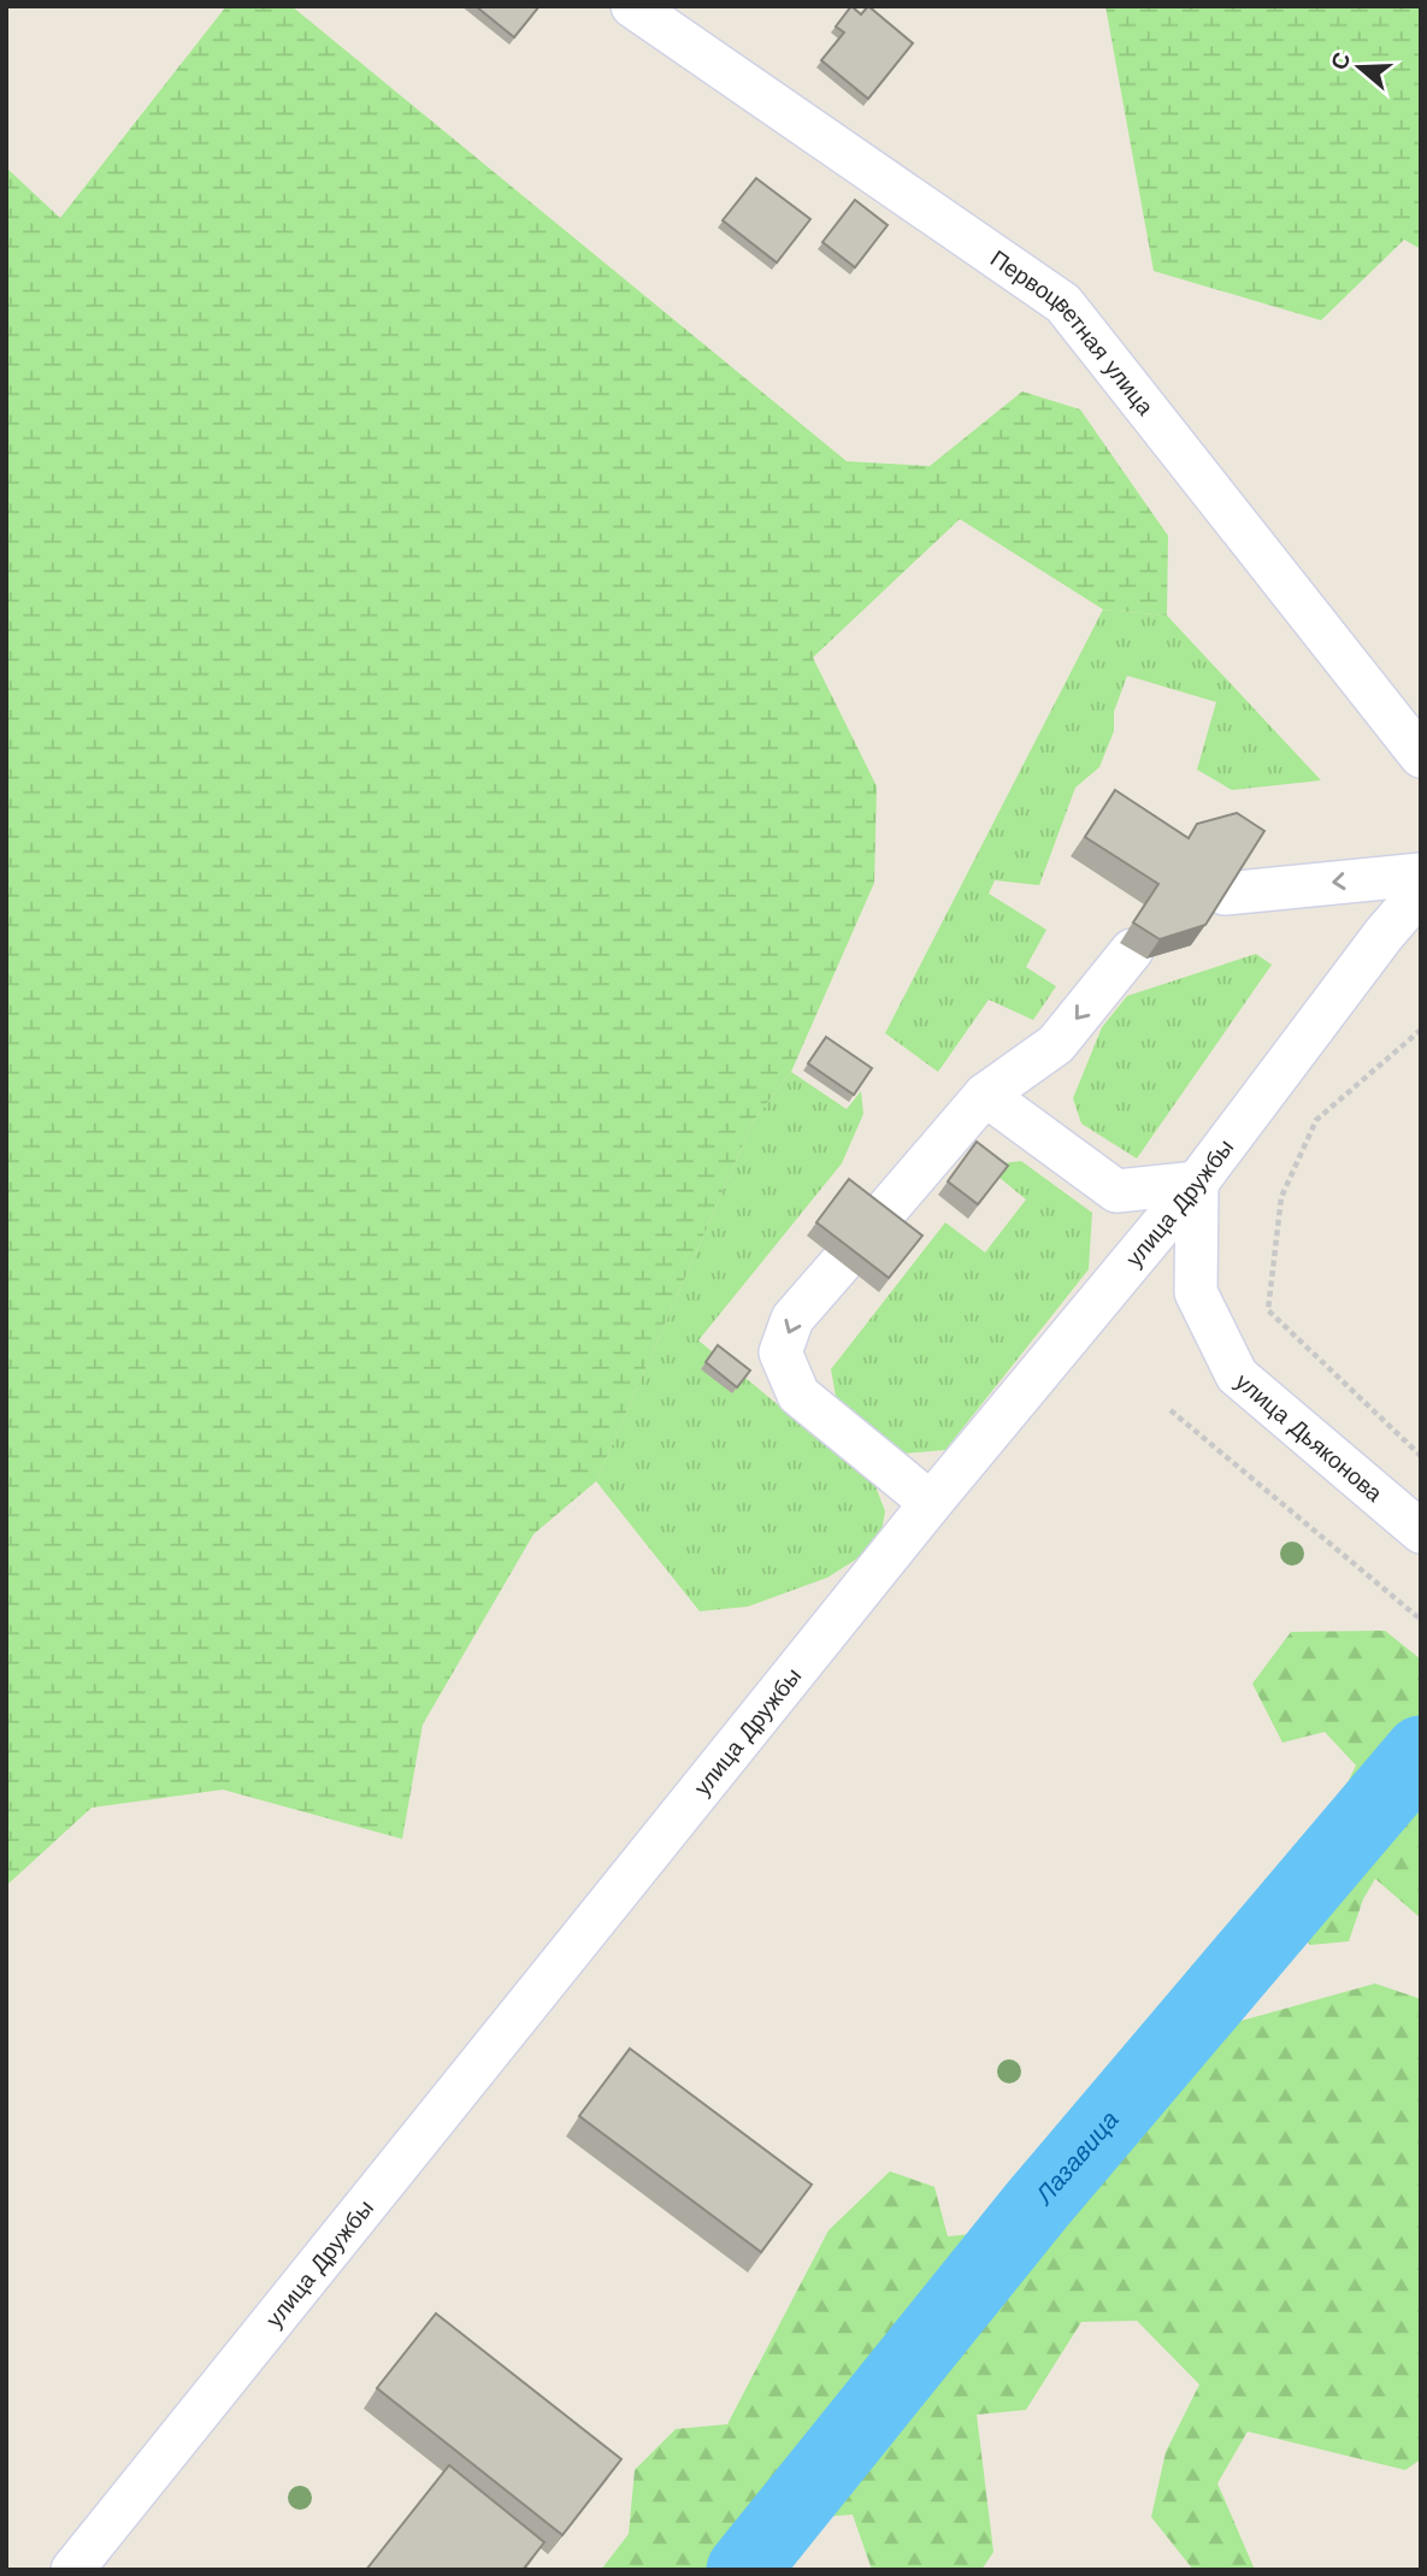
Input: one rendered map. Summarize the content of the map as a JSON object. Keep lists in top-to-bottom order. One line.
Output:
{"streets":{"street":["Первоцветная улица","улица Дружбы","улица Дьяконова"]},"crossings":[["улица Дружбы","улица Дьяконова"]],"water":["Лазавица"],"north":"left"}
